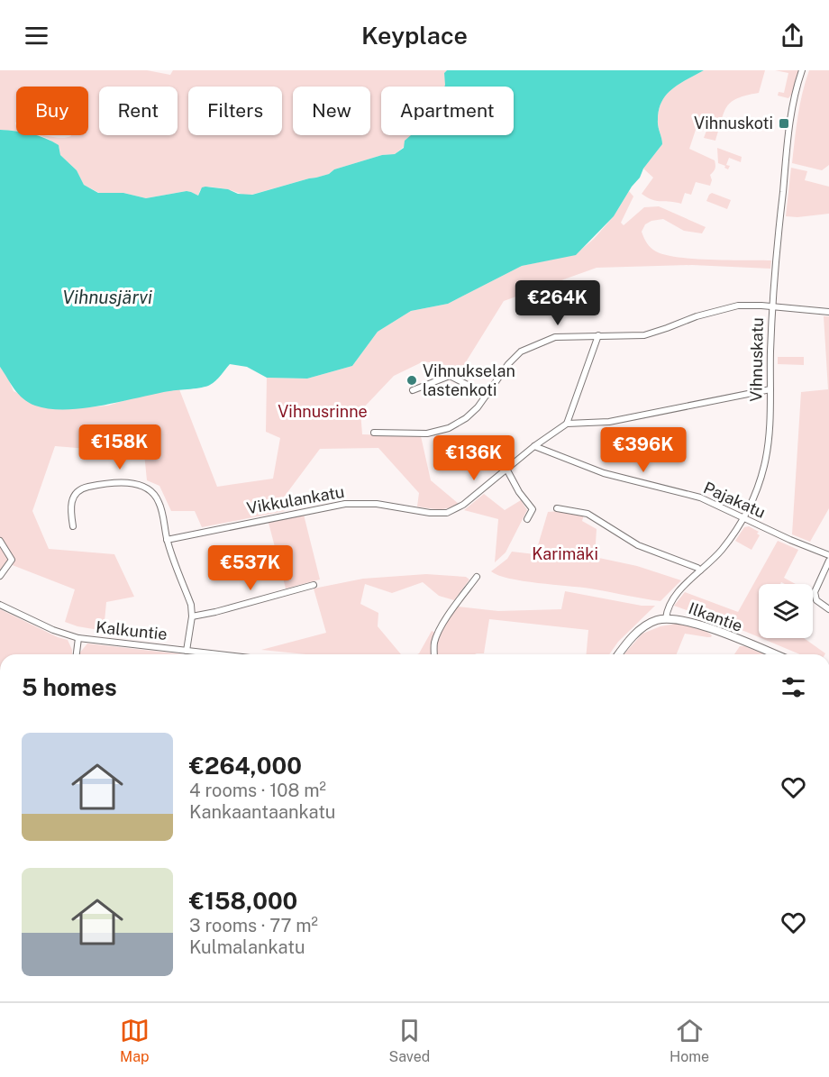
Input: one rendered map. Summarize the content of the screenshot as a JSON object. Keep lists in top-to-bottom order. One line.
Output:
{"streets":{"main road":["Ilkantie"],"street":["Vihnuskatu","Vikkulankatu","Pajakatu","Kalkuntie"]},"crossings":[["Vihnuskatu","Pajakatu"],["Vihnuskatu","Ilkantie"],["Vikkulankatu","Pajakatu"]],"water":["Vihnusjärvi"],"parks":["Vihnusrinne","Karimäki"],"places":{"transit":["Vihnuskoti"],"other":["Vihnukselan lastenkoti"]},"page":{"header":"Keyplace","chip":["Buy","Rent","Filters","New","Apartment"],"price":["€264K","€158K","€396K","€136K","€537K"],"heading":"5 homes","list":[{"name":"€264,000","note":"4 rooms · 108 m² · Kankaantaankatu"},{"name":"€158,000","note":"3 rooms · 77 m² · Kulmalankatu"}],"tabs":["Map","Saved","Home"]}}
